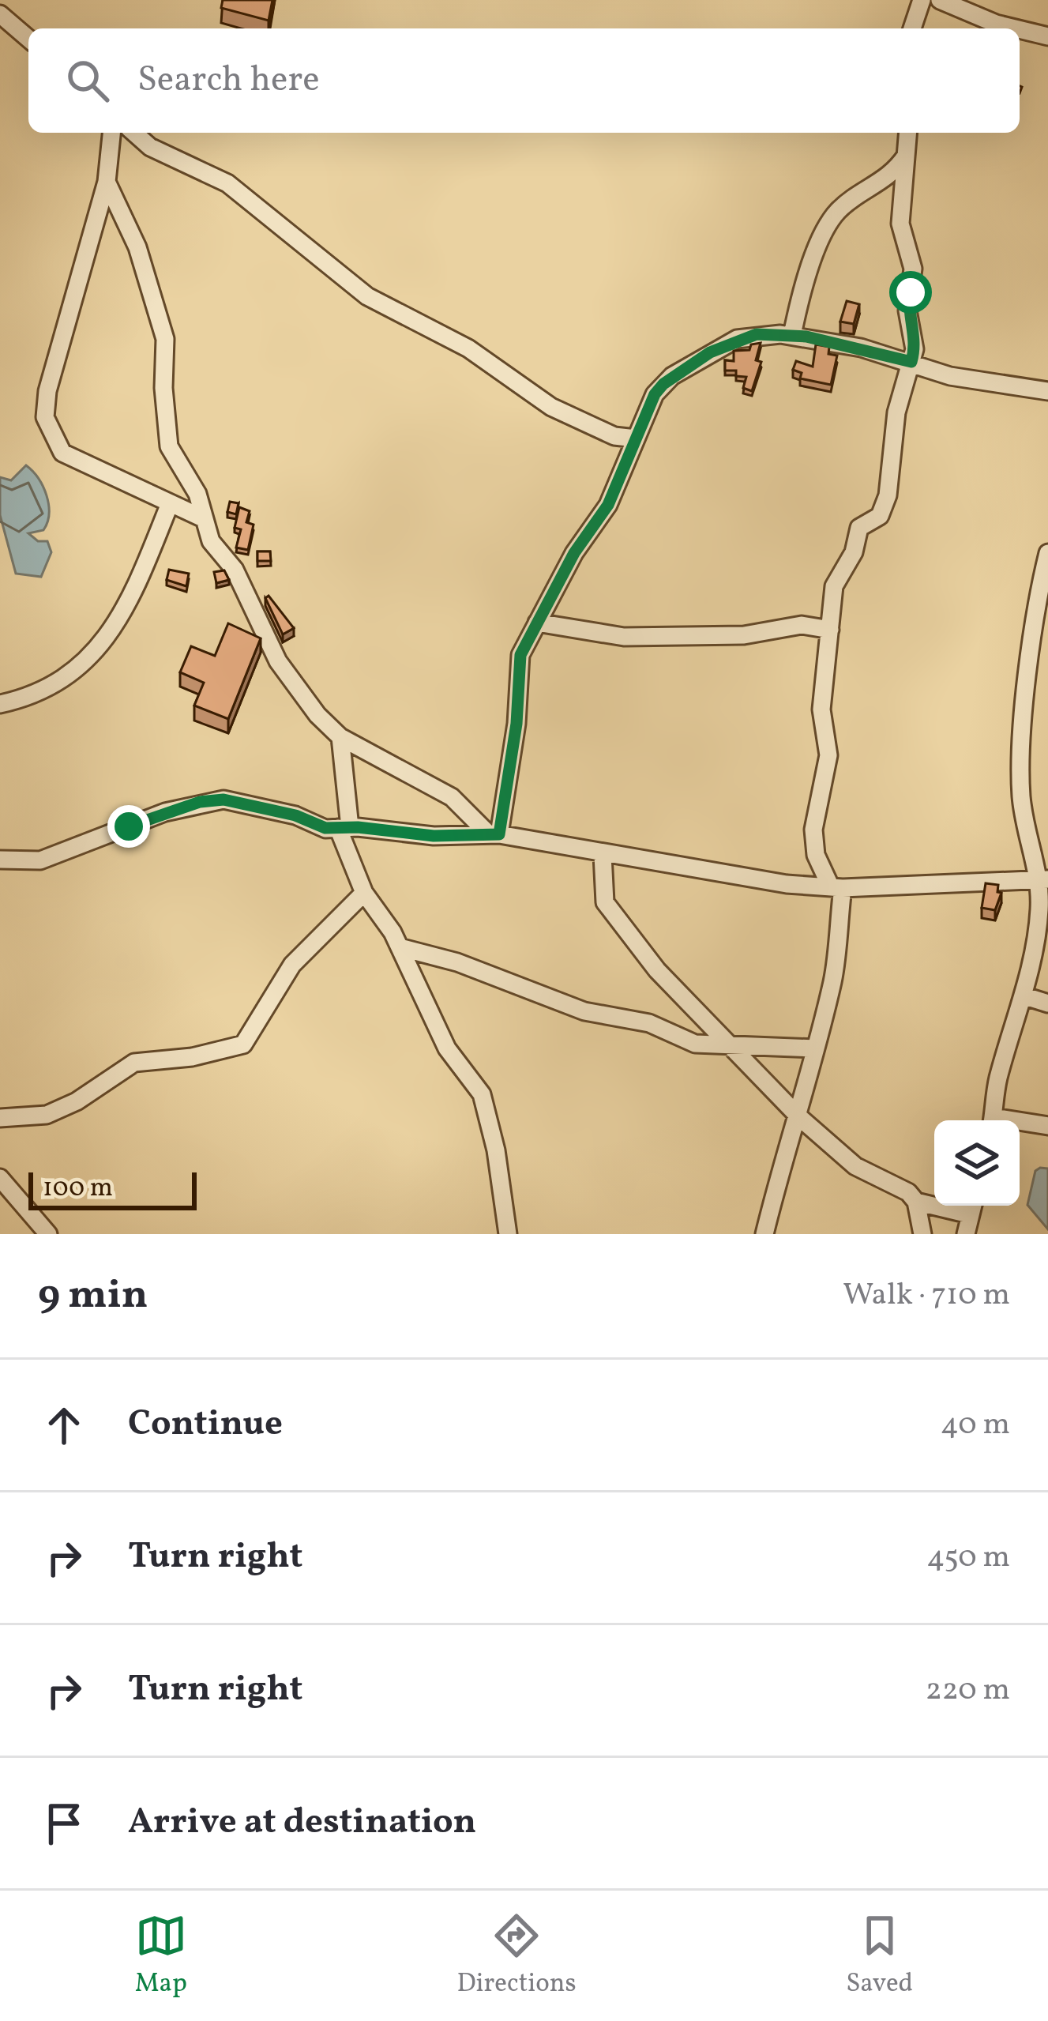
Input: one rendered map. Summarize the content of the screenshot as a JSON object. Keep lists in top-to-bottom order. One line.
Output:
{"scale_bar":"100 m","page":{"search":"Search here","scale":"100 m","heading":["9 min","Walk · 710 m"],"list":[["Continue","40 m"],["Turn right","450 m"],["Turn right","220 m"],"Arrive at destination"],"nav":["Map","Directions","Saved"]}}
